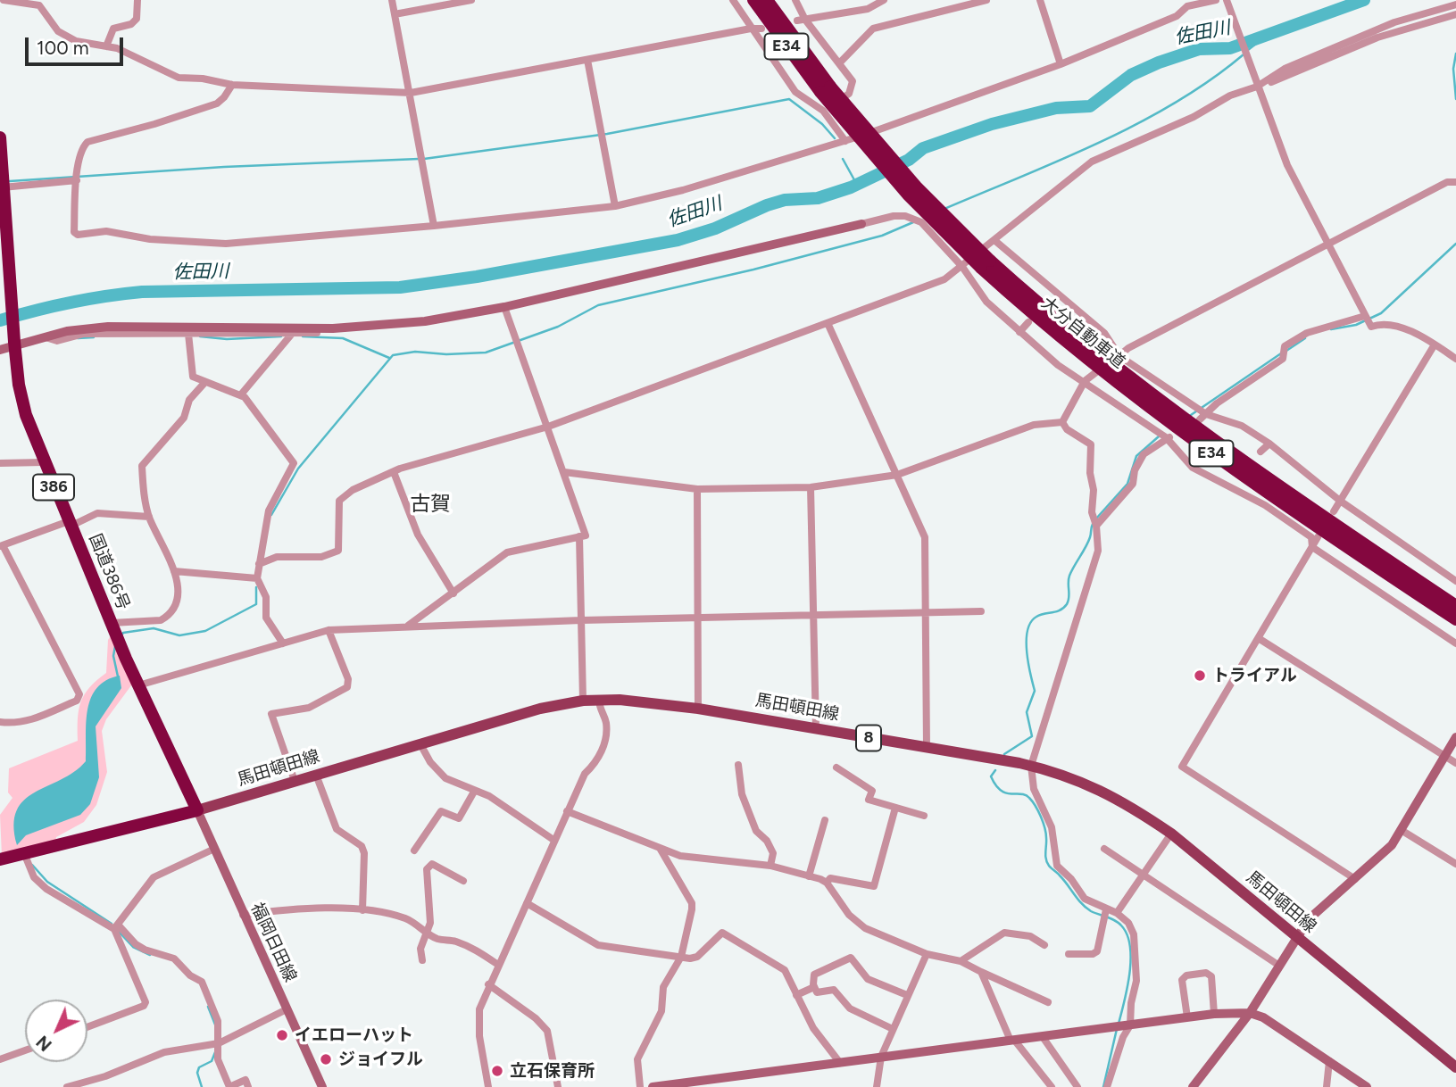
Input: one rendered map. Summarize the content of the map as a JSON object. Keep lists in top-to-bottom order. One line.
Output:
{"streets":{"highway":["E34","大分自動車道","386","国道386号"],"main road":["馬田頓田線","8"],"street":["福岡日田線"]},"crossings":[["国道386号","馬田頓田線"],["国道386号","福岡日田線"],["馬田頓田線","福岡日田線"]],"districts":["古賀"],"water":["佐田川"],"places":["トライアル","イエローハット","ジョイフル","立石保育所"],"scale_bar":"100 m","north":"bottom left"}
